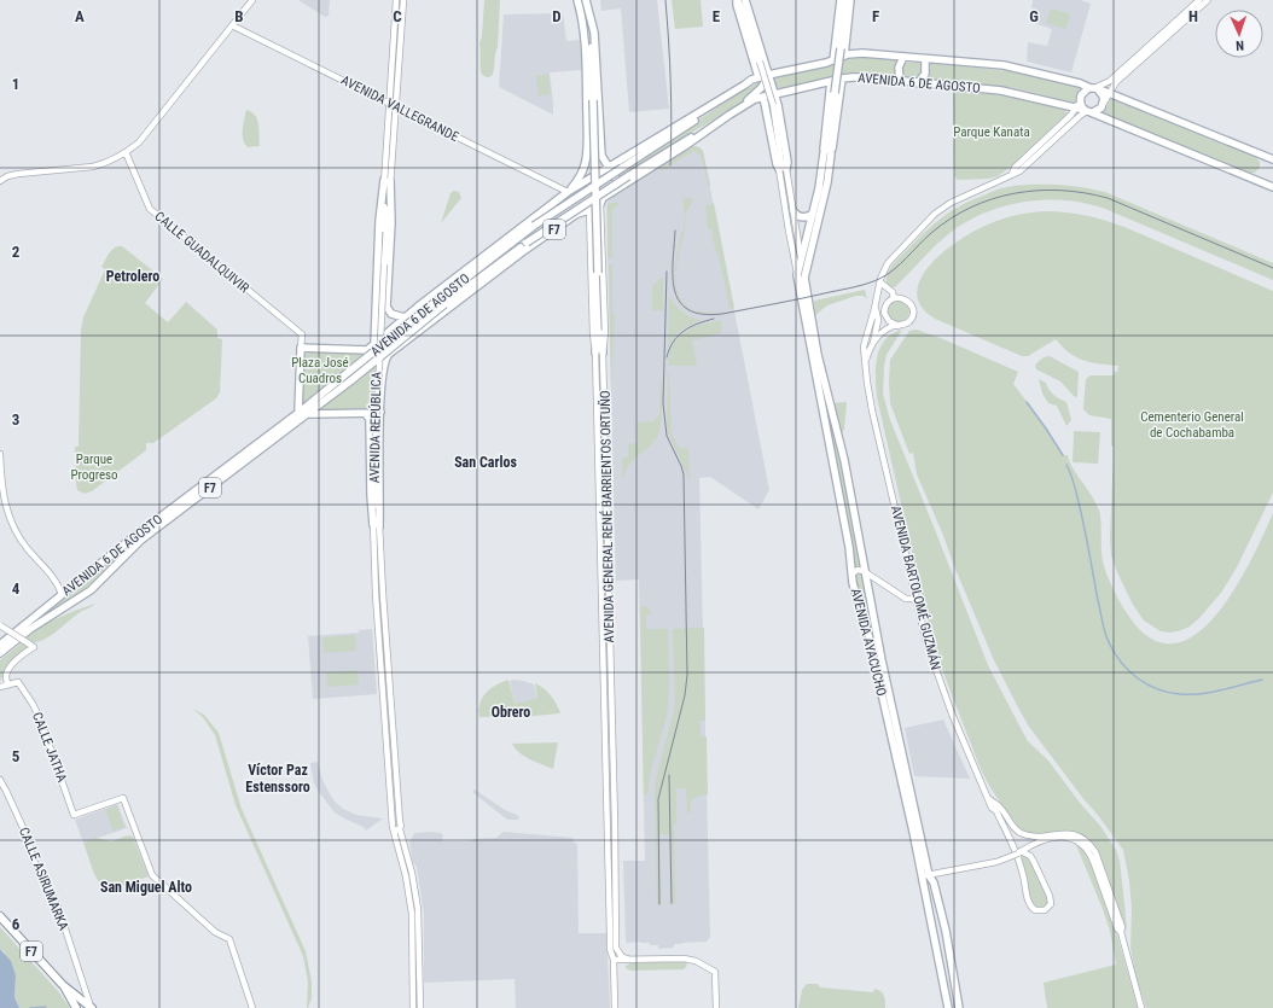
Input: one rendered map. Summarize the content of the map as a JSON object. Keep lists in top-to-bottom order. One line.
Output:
{"streets":{"highway":["F7"],"main road":["AVENIDA 6 DE AGOSTO","AVENIDA REPÚBLICA","AVENIDA AYACUCHO"],"street":["AVENIDA VALLEGRANDE","CALLE GUADALQUIVIR","AVENIDA GENERAL RENÉ BARRIENTOS ORTUÑO","AVENIDA BARTOLOMÉ GUZMÁN","CALLE JATHA","CALLE ASIRUMARKA"]},"crossings":[["AVENIDA 6 DE AGOSTO","AVENIDA VALLEGRANDE"],["AVENIDA 6 DE AGOSTO","AVENIDA REPÚBLICA"],["AVENIDA 6 DE AGOSTO","AVENIDA GENERAL RENÉ BARRIENTOS ORTUÑO"],["AVENIDA VALLEGRANDE","AVENIDA REPÚBLICA"],["F7","CALLE ASIRUMARKA"]],"districts":["Petrolero","San Carlos","Obrero","Víctor Paz Estenssoro","San Miguel Alto"],"parks":["Parque Kanata","Plaza José Cuadros","Cementerio General de Cochabamba","Parque Progreso"],"north":"bottom","grid":{"columns":["A","B","C","D","E","F","G","H"],"rows":["1","2","3","4","5","6"]}}
